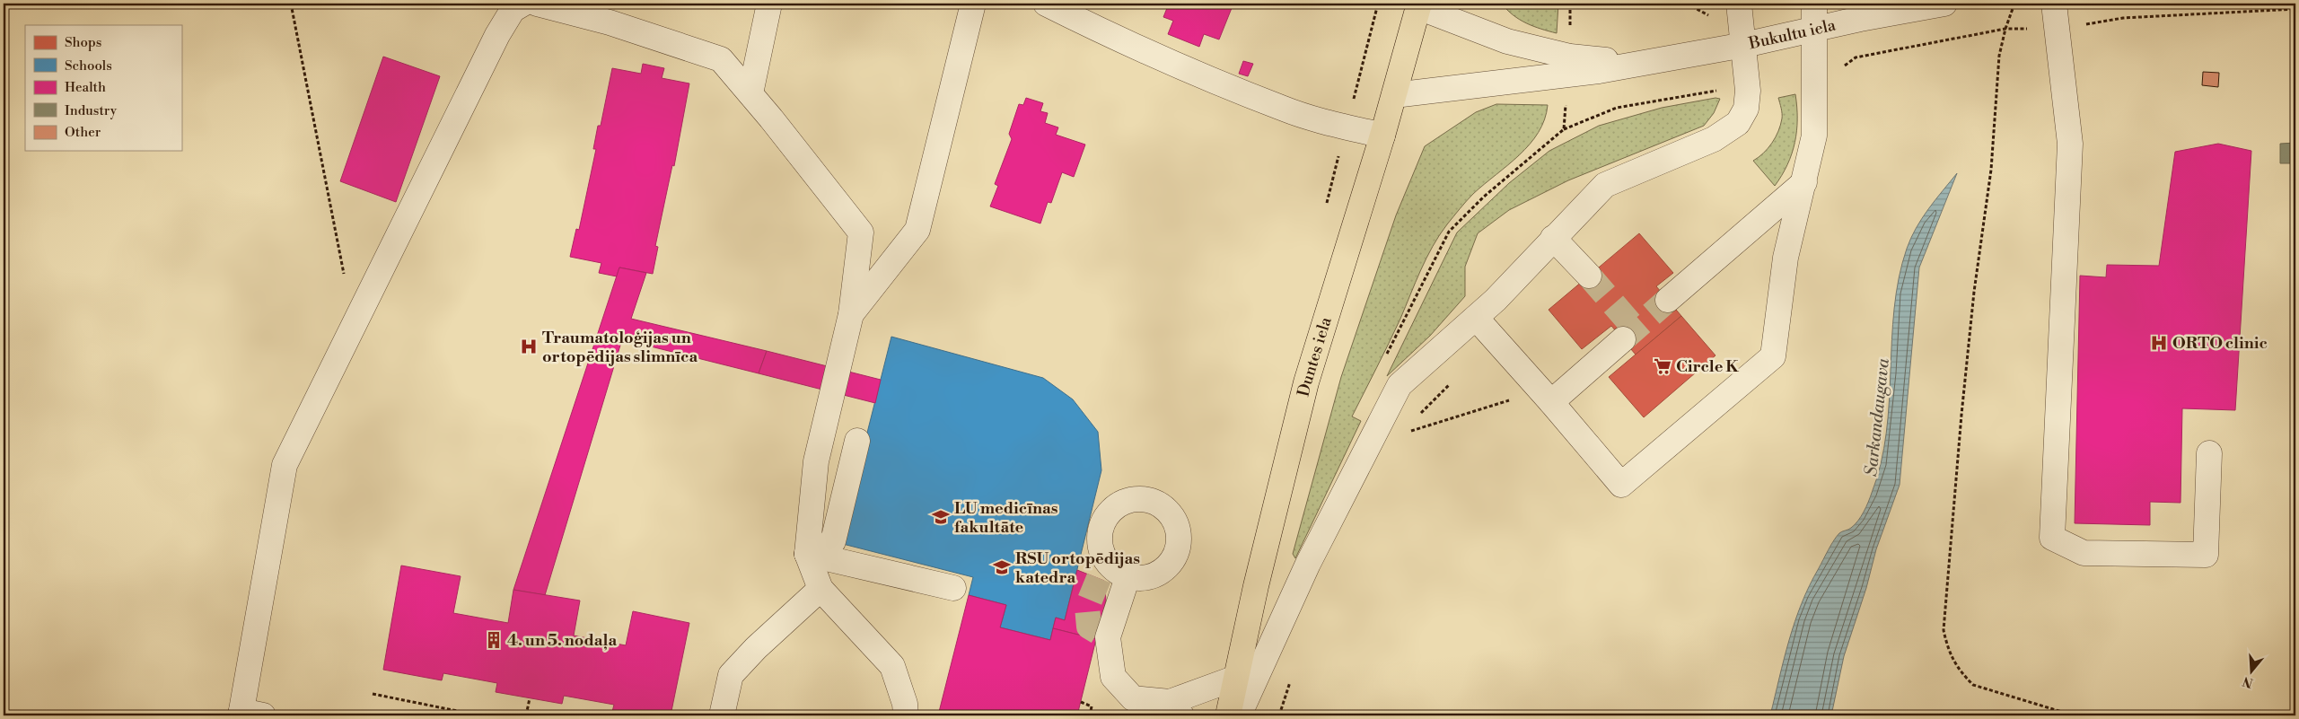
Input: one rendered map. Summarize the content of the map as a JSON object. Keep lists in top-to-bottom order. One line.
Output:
{"streets":{"main road":["Duntes iela"],"street":["Bukultu iela"]},"crossings":[["Bukultu iela","Duntes iela"]],"water":["Sarkandaugava"],"places":{"hospital":["ORTO clinic","Traumatoloģijas un ortopēdijas slimnīca"],"supermarket":["Circle K"],"school or university":["LU medicīnas fakultāte","RSU ortopēdijas katedra"],"building":["4. un 5. nodaļa"]},"legend":["Shops","Schools","Health","Industry","Other"],"north":"bottom"}
